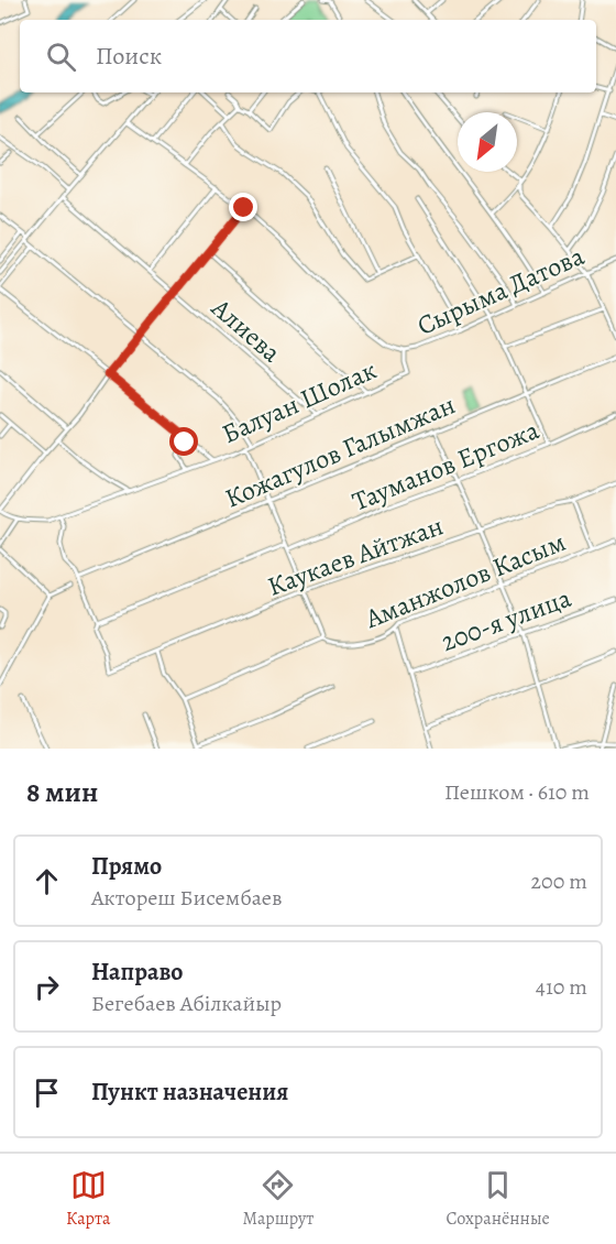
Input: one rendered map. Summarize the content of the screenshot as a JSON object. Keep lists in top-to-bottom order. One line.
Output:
{"streets":{"street":["Сырыма Датова","Алиева","Балуан Шолак","Кожагулов Галымжан","Тауманов Ергожа","Каукаев Айтжан","Аманжолов Касым","200-я улица"]},"crossings":[["Сырыма Датова","Балуан Шолак"],["Алиева","Балуан Шолак"]],"north":"bottom left","page":{"search":"Поиск","heading":["8 мин","Пешком · 610 m"],"list":[["Прямо","Актореш Бисембаев","200 m"],["Направо","Бегебаев Абілкайыр","410 m"],"Пункт назначения"],"nav":["Карта","Маршрут","Сохранённые"]}}
